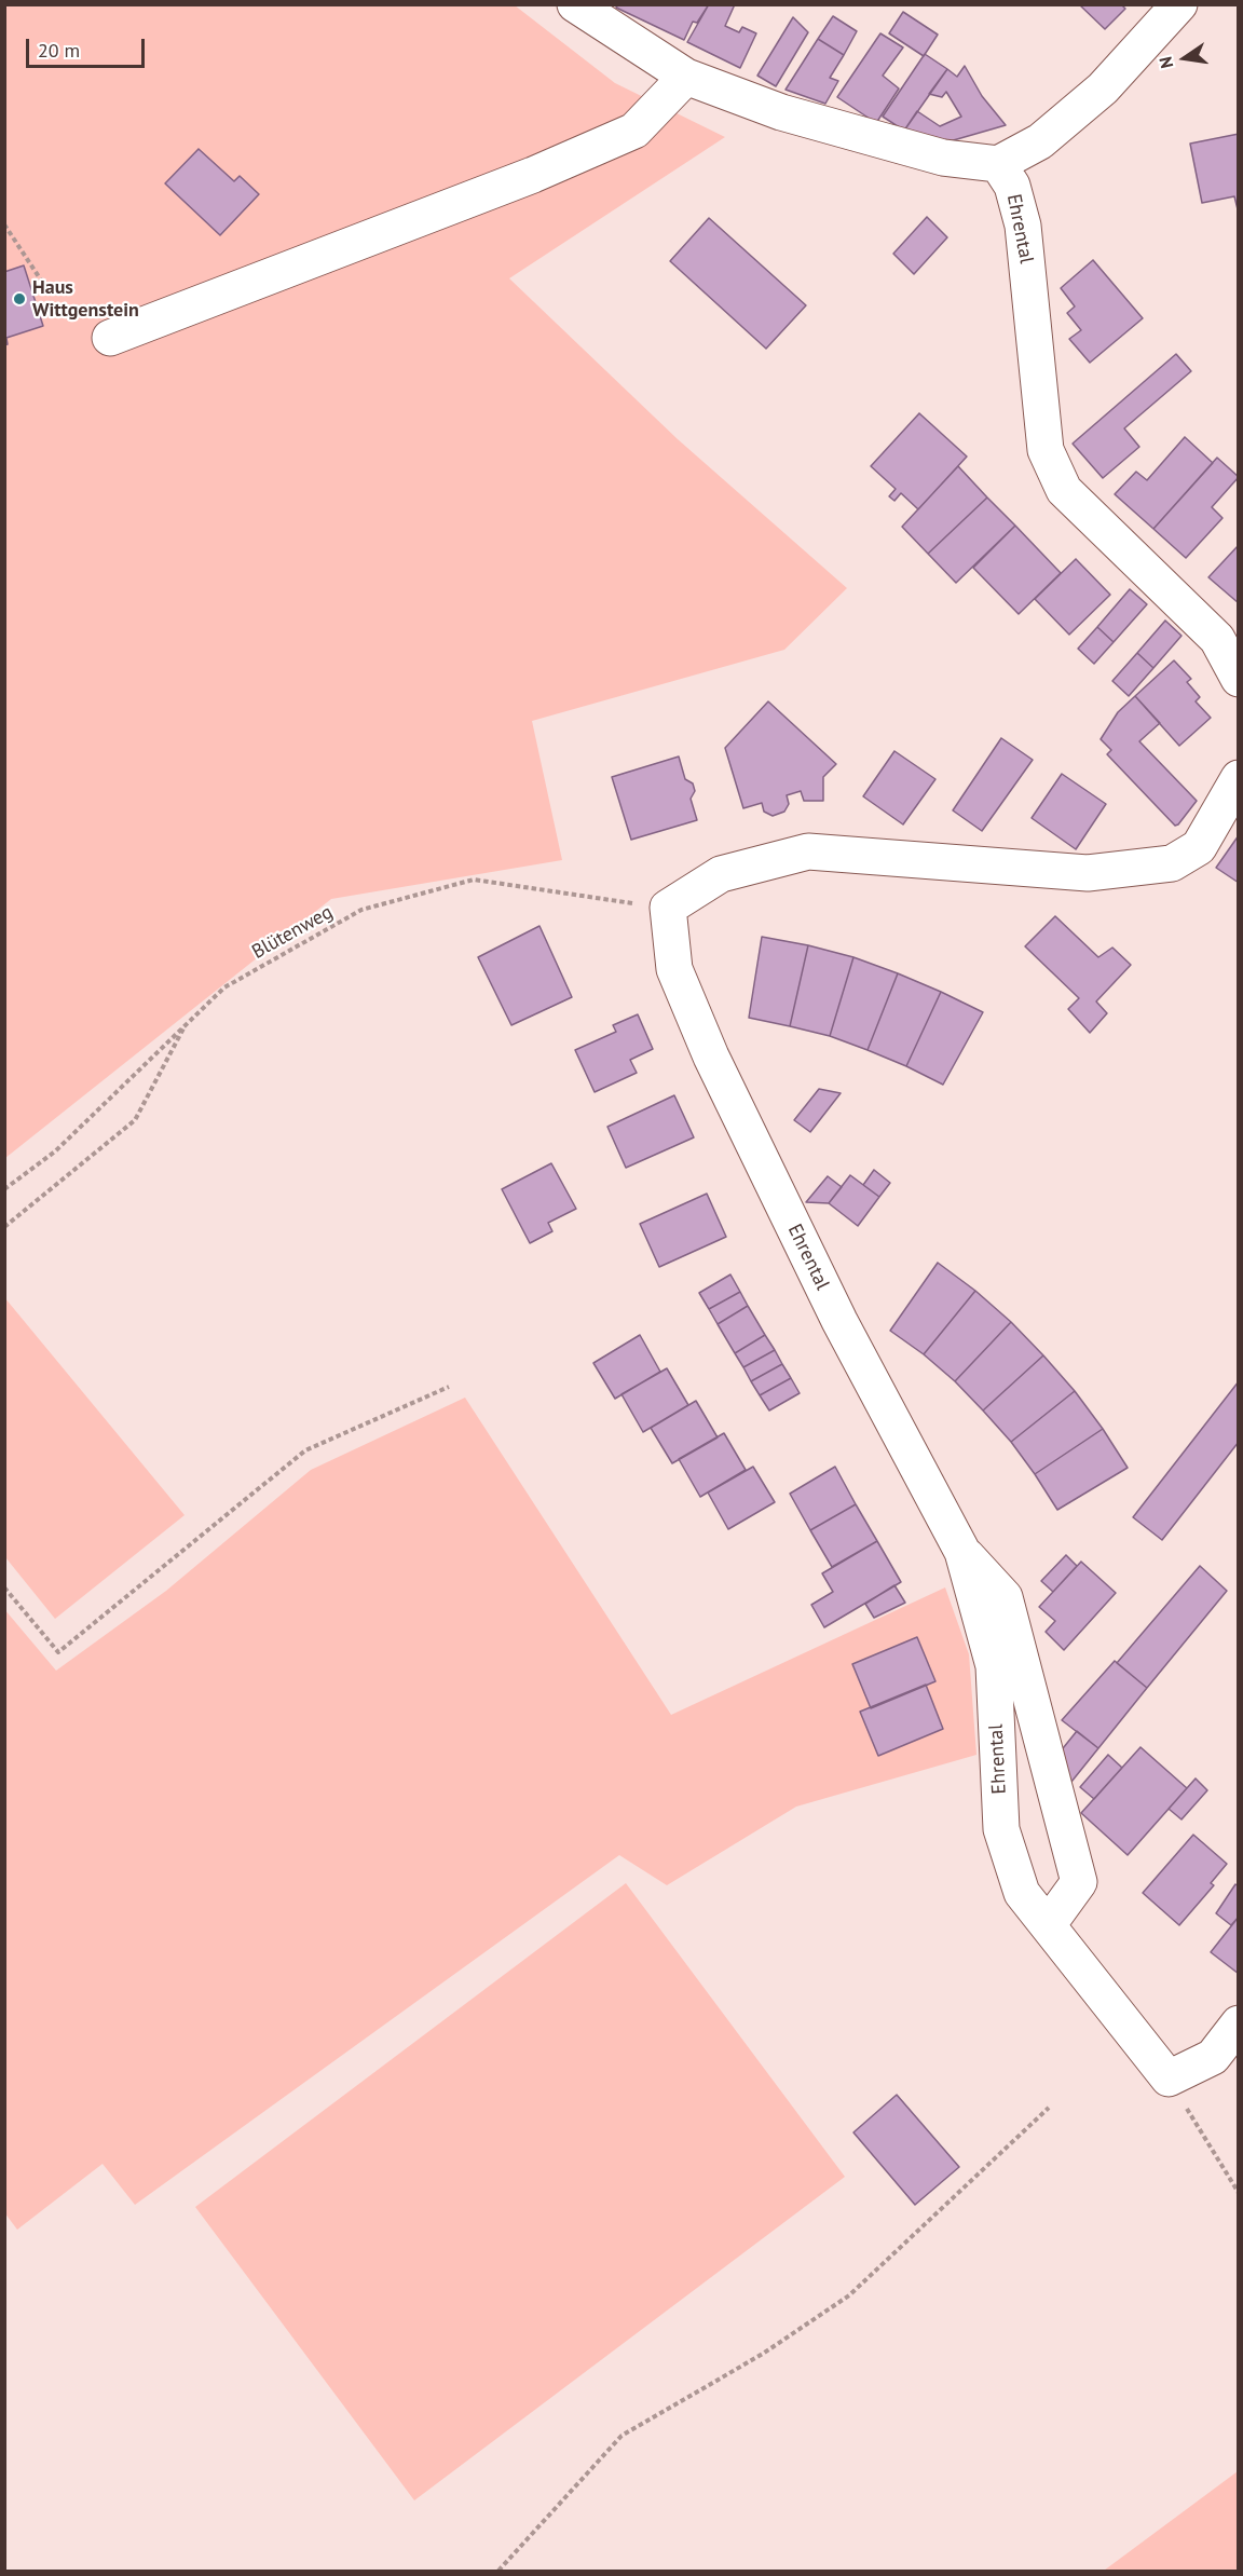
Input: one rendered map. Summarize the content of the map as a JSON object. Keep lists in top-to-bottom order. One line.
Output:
{"streets":{"street":["Ehrental"],"path":["Blütenweg"]},"crossings":[["Ehrental","Blütenweg"]],"places":["Haus Wittgenstein"],"scale_bar":"20 m","north":"left"}
